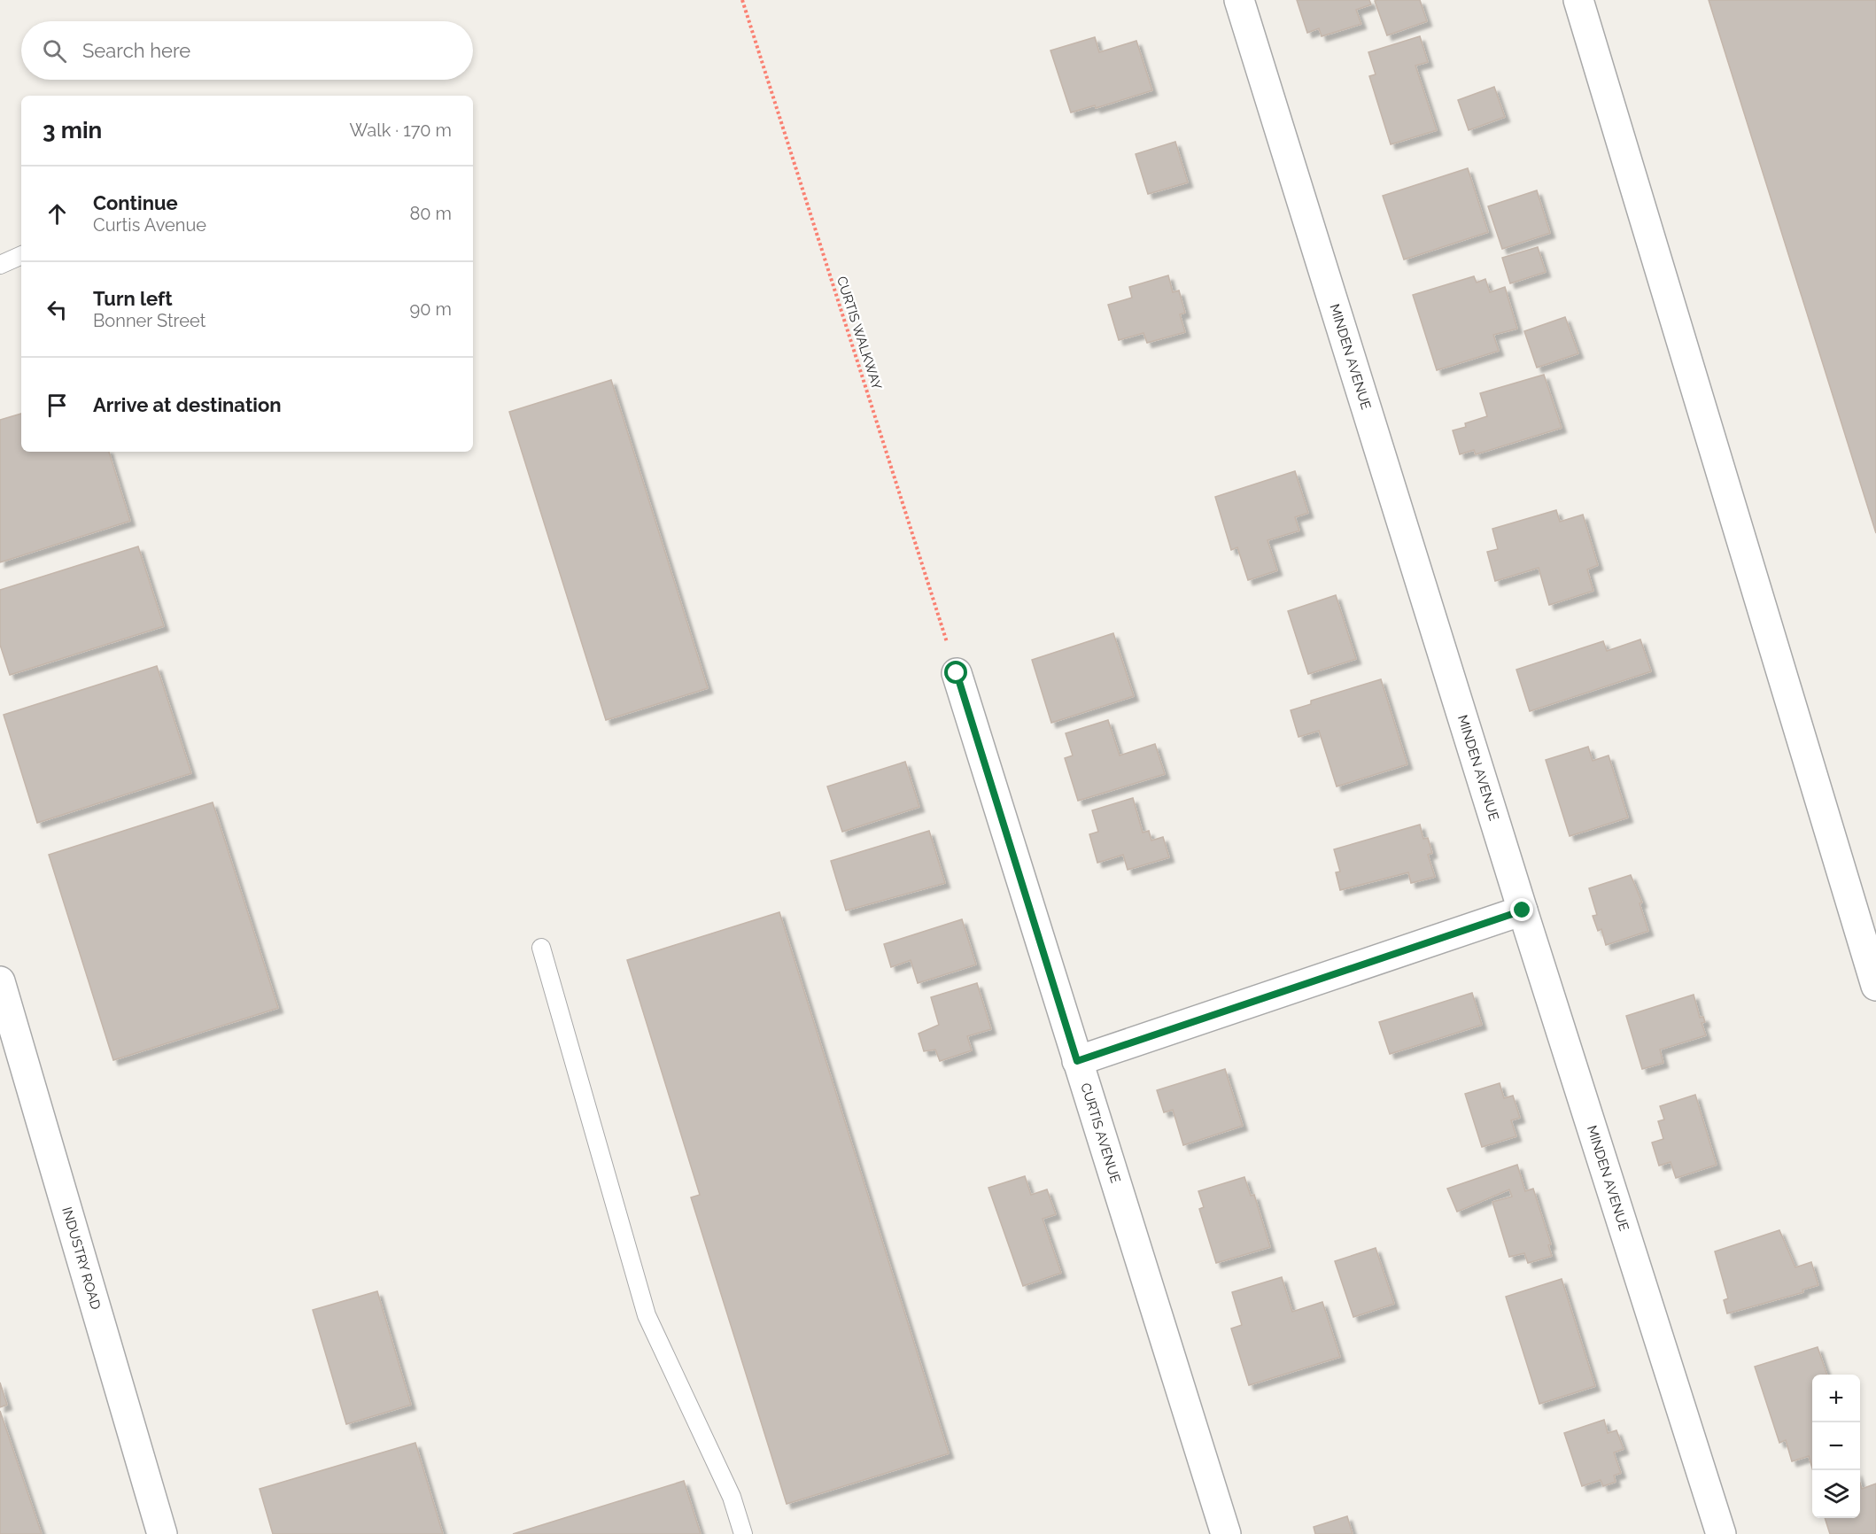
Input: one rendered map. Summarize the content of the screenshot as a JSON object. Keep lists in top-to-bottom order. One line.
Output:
{"streets":{"street":["MINDEN AVENUE","CURTIS AVENUE","INDUSTRY ROAD"],"path":["CURTIS WALKWAY"]},"crossings":[["CURTIS WALKWAY","CURTIS AVENUE"]],"page":{"search":"Search here","heading":["3 min","Walk · 170 m"],"list":[["Continue","Curtis Avenue","80 m"],["Turn left","Bonner Street","90 m"],"Arrive at destination"],"map_buttons":["+","−"]}}
